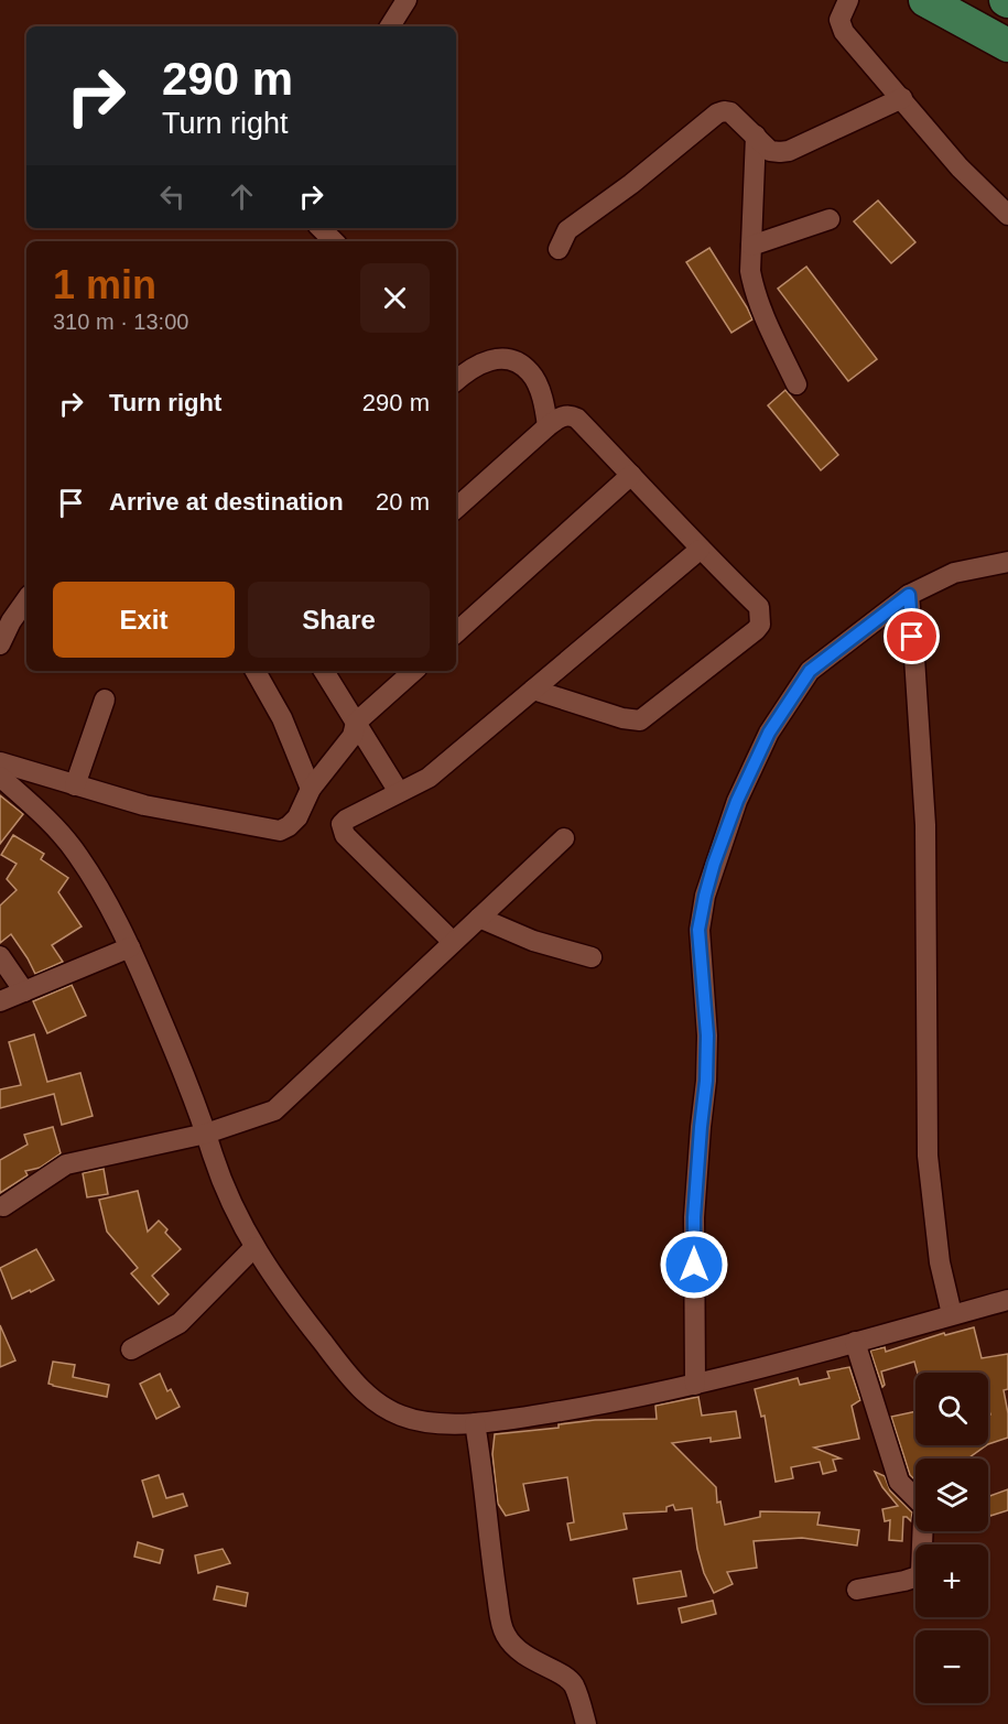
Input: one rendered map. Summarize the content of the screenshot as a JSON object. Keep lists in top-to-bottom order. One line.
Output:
{"page":{"turn":["290 m","Turn right"],"heading":["1 min","310 m · 13:00"],"list":[{"name":"Turn right","value":"290 m"},{"name":"Arrive at destination","value":"20 m"}],"buttons":["Exit","Share"],"map_buttons":["+","−"]}}
